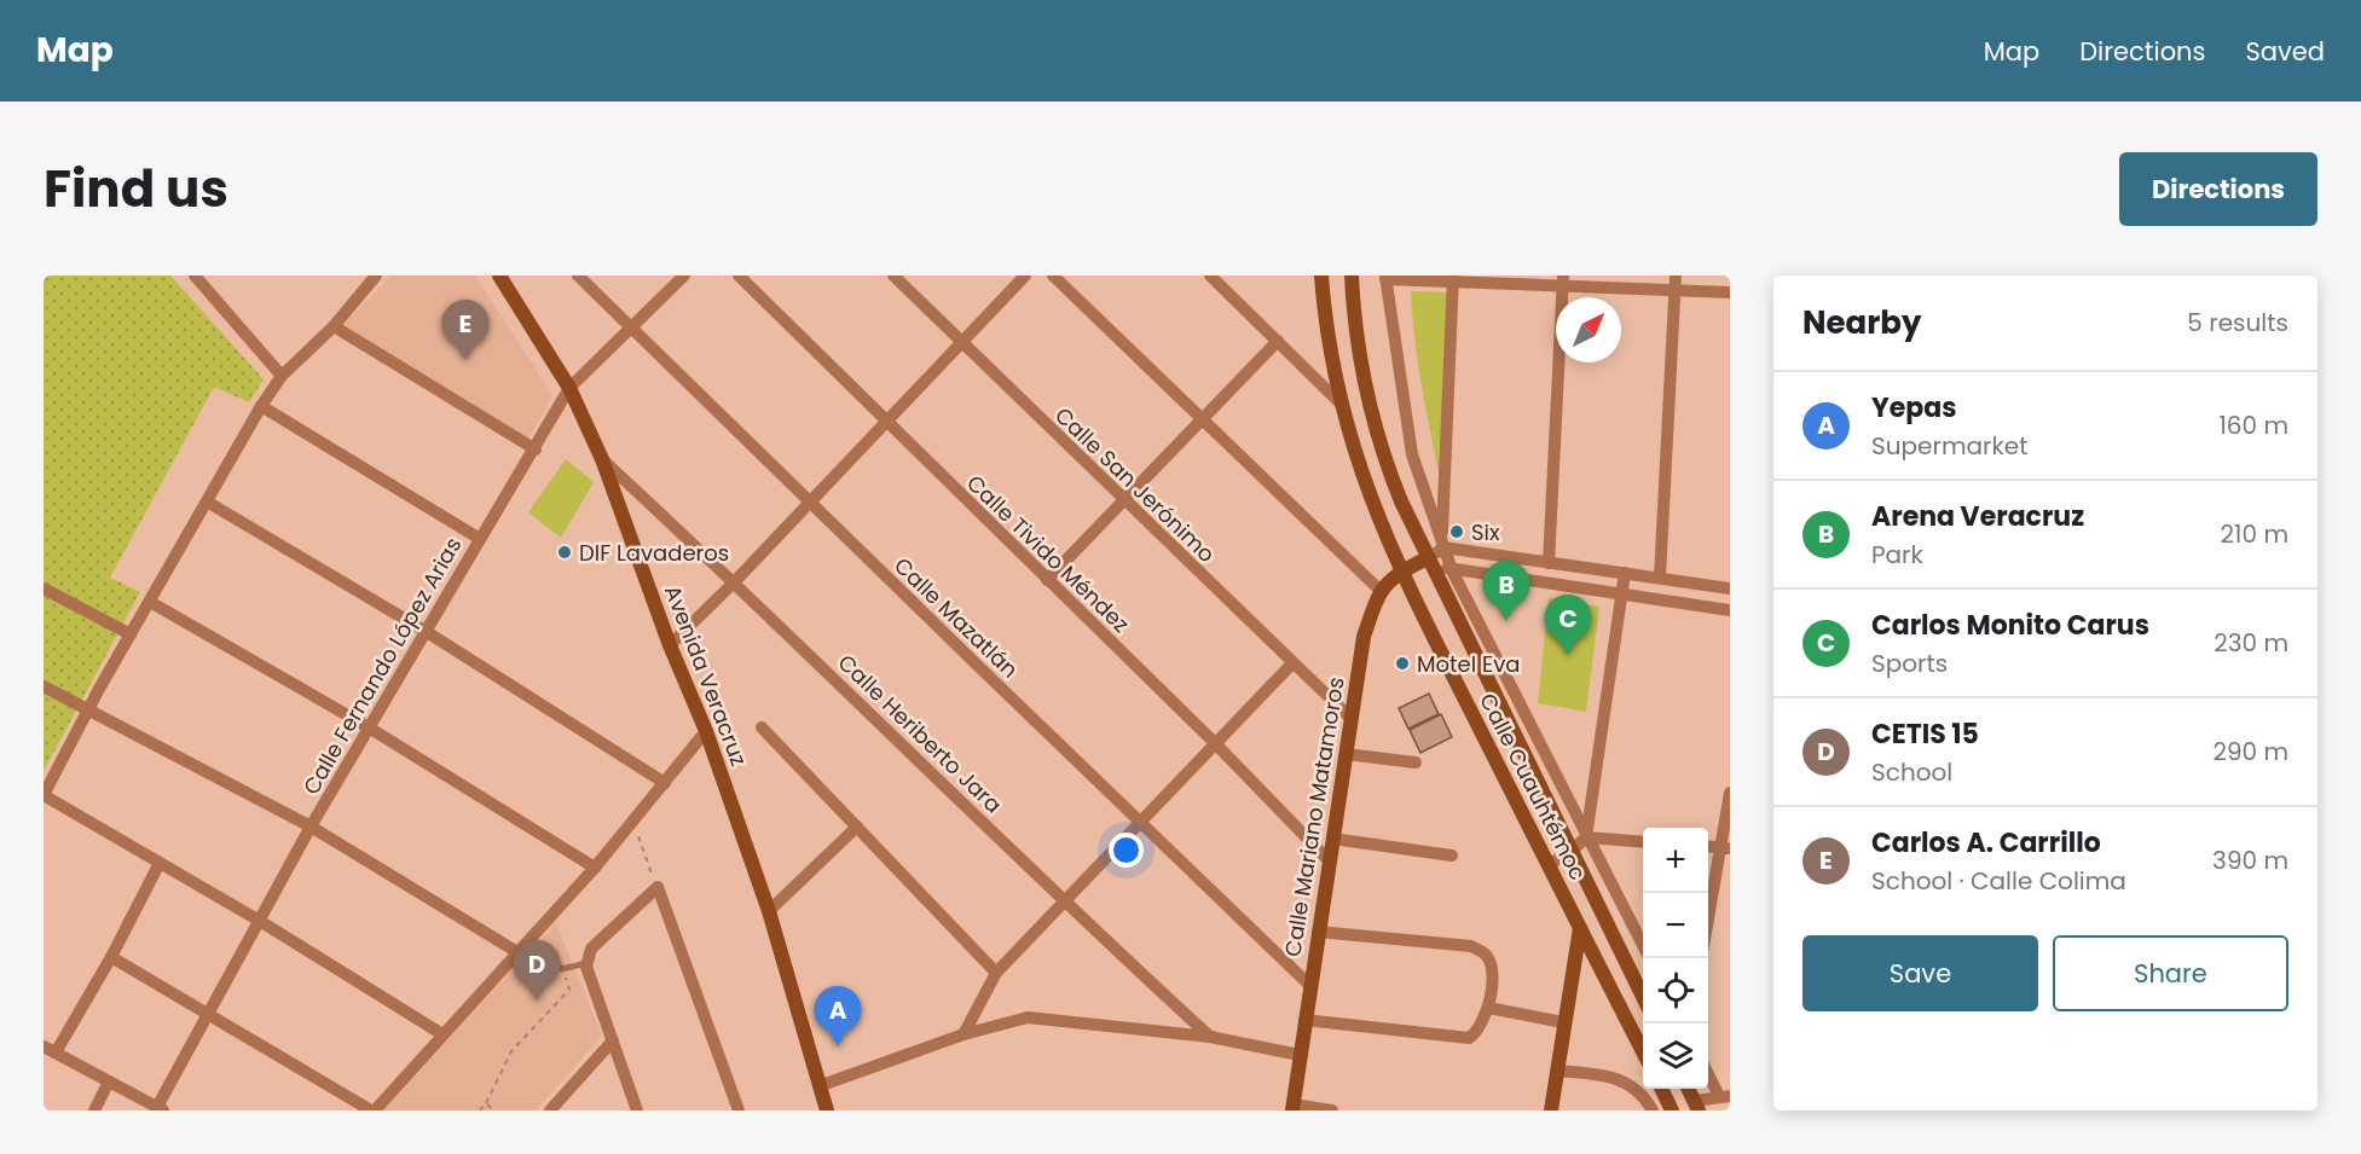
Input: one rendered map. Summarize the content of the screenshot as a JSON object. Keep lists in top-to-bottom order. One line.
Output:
{"streets":{"main road":["Avenida Veracruz","Calle Cuauhtémoc","Calle Mariano Matamoros"],"street":["Calle San Jerónimo","Calle Tivido Méndez","Calle Mazatlán","Calle Fernando López Arias","Calle Heriberto Jara"]},"crossings":[["Calle San Jerónimo","Calle Mariano Matamoros"],["Calle Tivido Méndez","Calle Mariano Matamoros"],["Calle Mazatlán","Calle Fernando López Arias"],["Calle Mazatlán","Calle Mariano Matamoros"],["Calle Fernando López Arias","Avenida Veracruz"],["Avenida Veracruz","Calle Heriberto Jara"],["Calle Cuauhtémoc","Calle Mariano Matamoros"]],"places":["Six","DIF Lavaderos","Motel Eva"],"north":"top right","page":{"header":"Map","nav":["Map","Directions","Saved"],"title":"Find us","buttons":["Directions",["Save","Share"]],"heading":["Nearby","5 results"],"pins":["E","B","C","D","A"],"list":[{"mark":"A","name":"Yepas","note":"Supermarket","value":"160 m"},{"mark":"B","name":"Arena Veracruz","note":"Park","value":"210 m"},{"mark":"C","name":"Carlos Monito Carus","note":"Sports","value":"230 m"},{"mark":"D","name":"CETIS 15","note":"School","value":"290 m"},{"mark":"E","name":"Carlos A. Carrillo","note":"School · Calle Colima","value":"390 m"}],"map_buttons":["+","−"]}}
